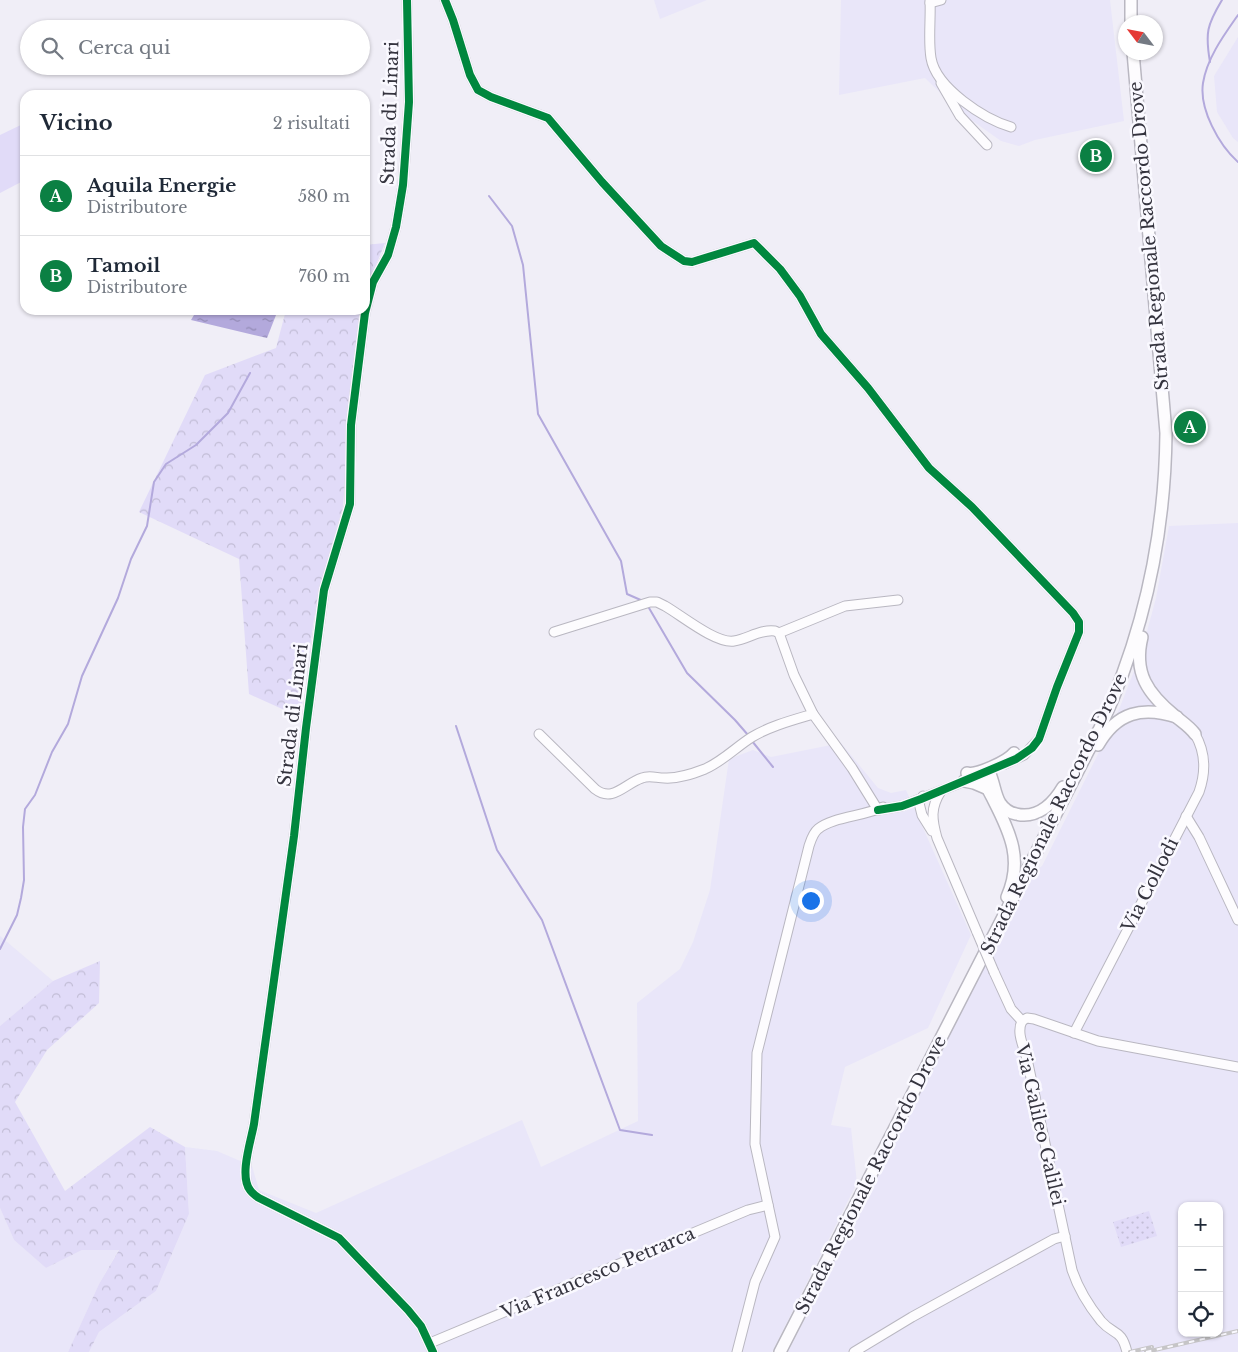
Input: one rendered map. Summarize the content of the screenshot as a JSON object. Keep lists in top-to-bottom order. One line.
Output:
{"streets":{"main road":["Strada Regionale Raccordo Drove"],"street":["Strada di Linari","Via Collodi","Via Galileo Galilei","Via Francesco Petrarca"]},"crossings":[["Strada di Linari","Via Francesco Petrarca"]],"north":"top left","page":{"search":"Cerca qui","heading":["Vicino","2 risultati"],"pins":["B","A"],"list":[{"mark":"A","name":"Aquila Energie","note":"Distributore","value":"580 m"},{"mark":"B","name":"Tamoil","note":"Distributore","value":"760 m"}],"map_buttons":["+","−"]}}
